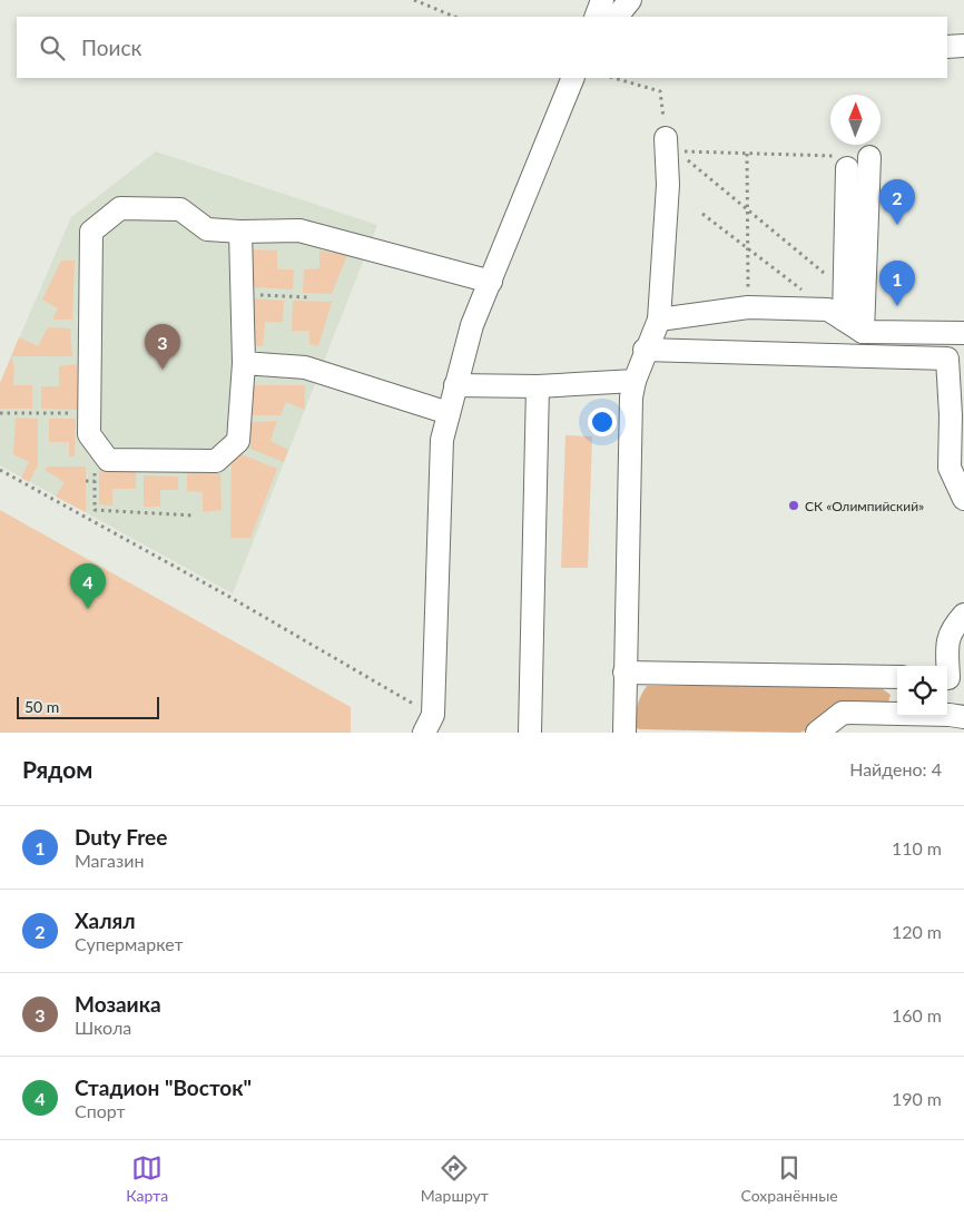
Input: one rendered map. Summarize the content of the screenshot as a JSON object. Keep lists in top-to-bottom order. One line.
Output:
{"places":["СК «Олимпийский»"],"scale_bar":"50 m","north":"top","page":{"search":"Поиск","pins":["2","1","3","4"],"scale":"50 m","heading":["Рядом","Найдено: 4"],"list":[{"mark":"1","name":"Duty Free","note":"Магазин","value":"110 m"},{"mark":"2","name":"Халял","note":"Супермаркет","value":"120 m"},{"mark":"3","name":"Мозаика","note":"Школа","value":"160 m"},{"mark":"4","name":"Стадион \"Восток\"","note":"Спорт","value":"190 m"}],"nav":["Карта","Маршрут","Сохранённые"]}}
